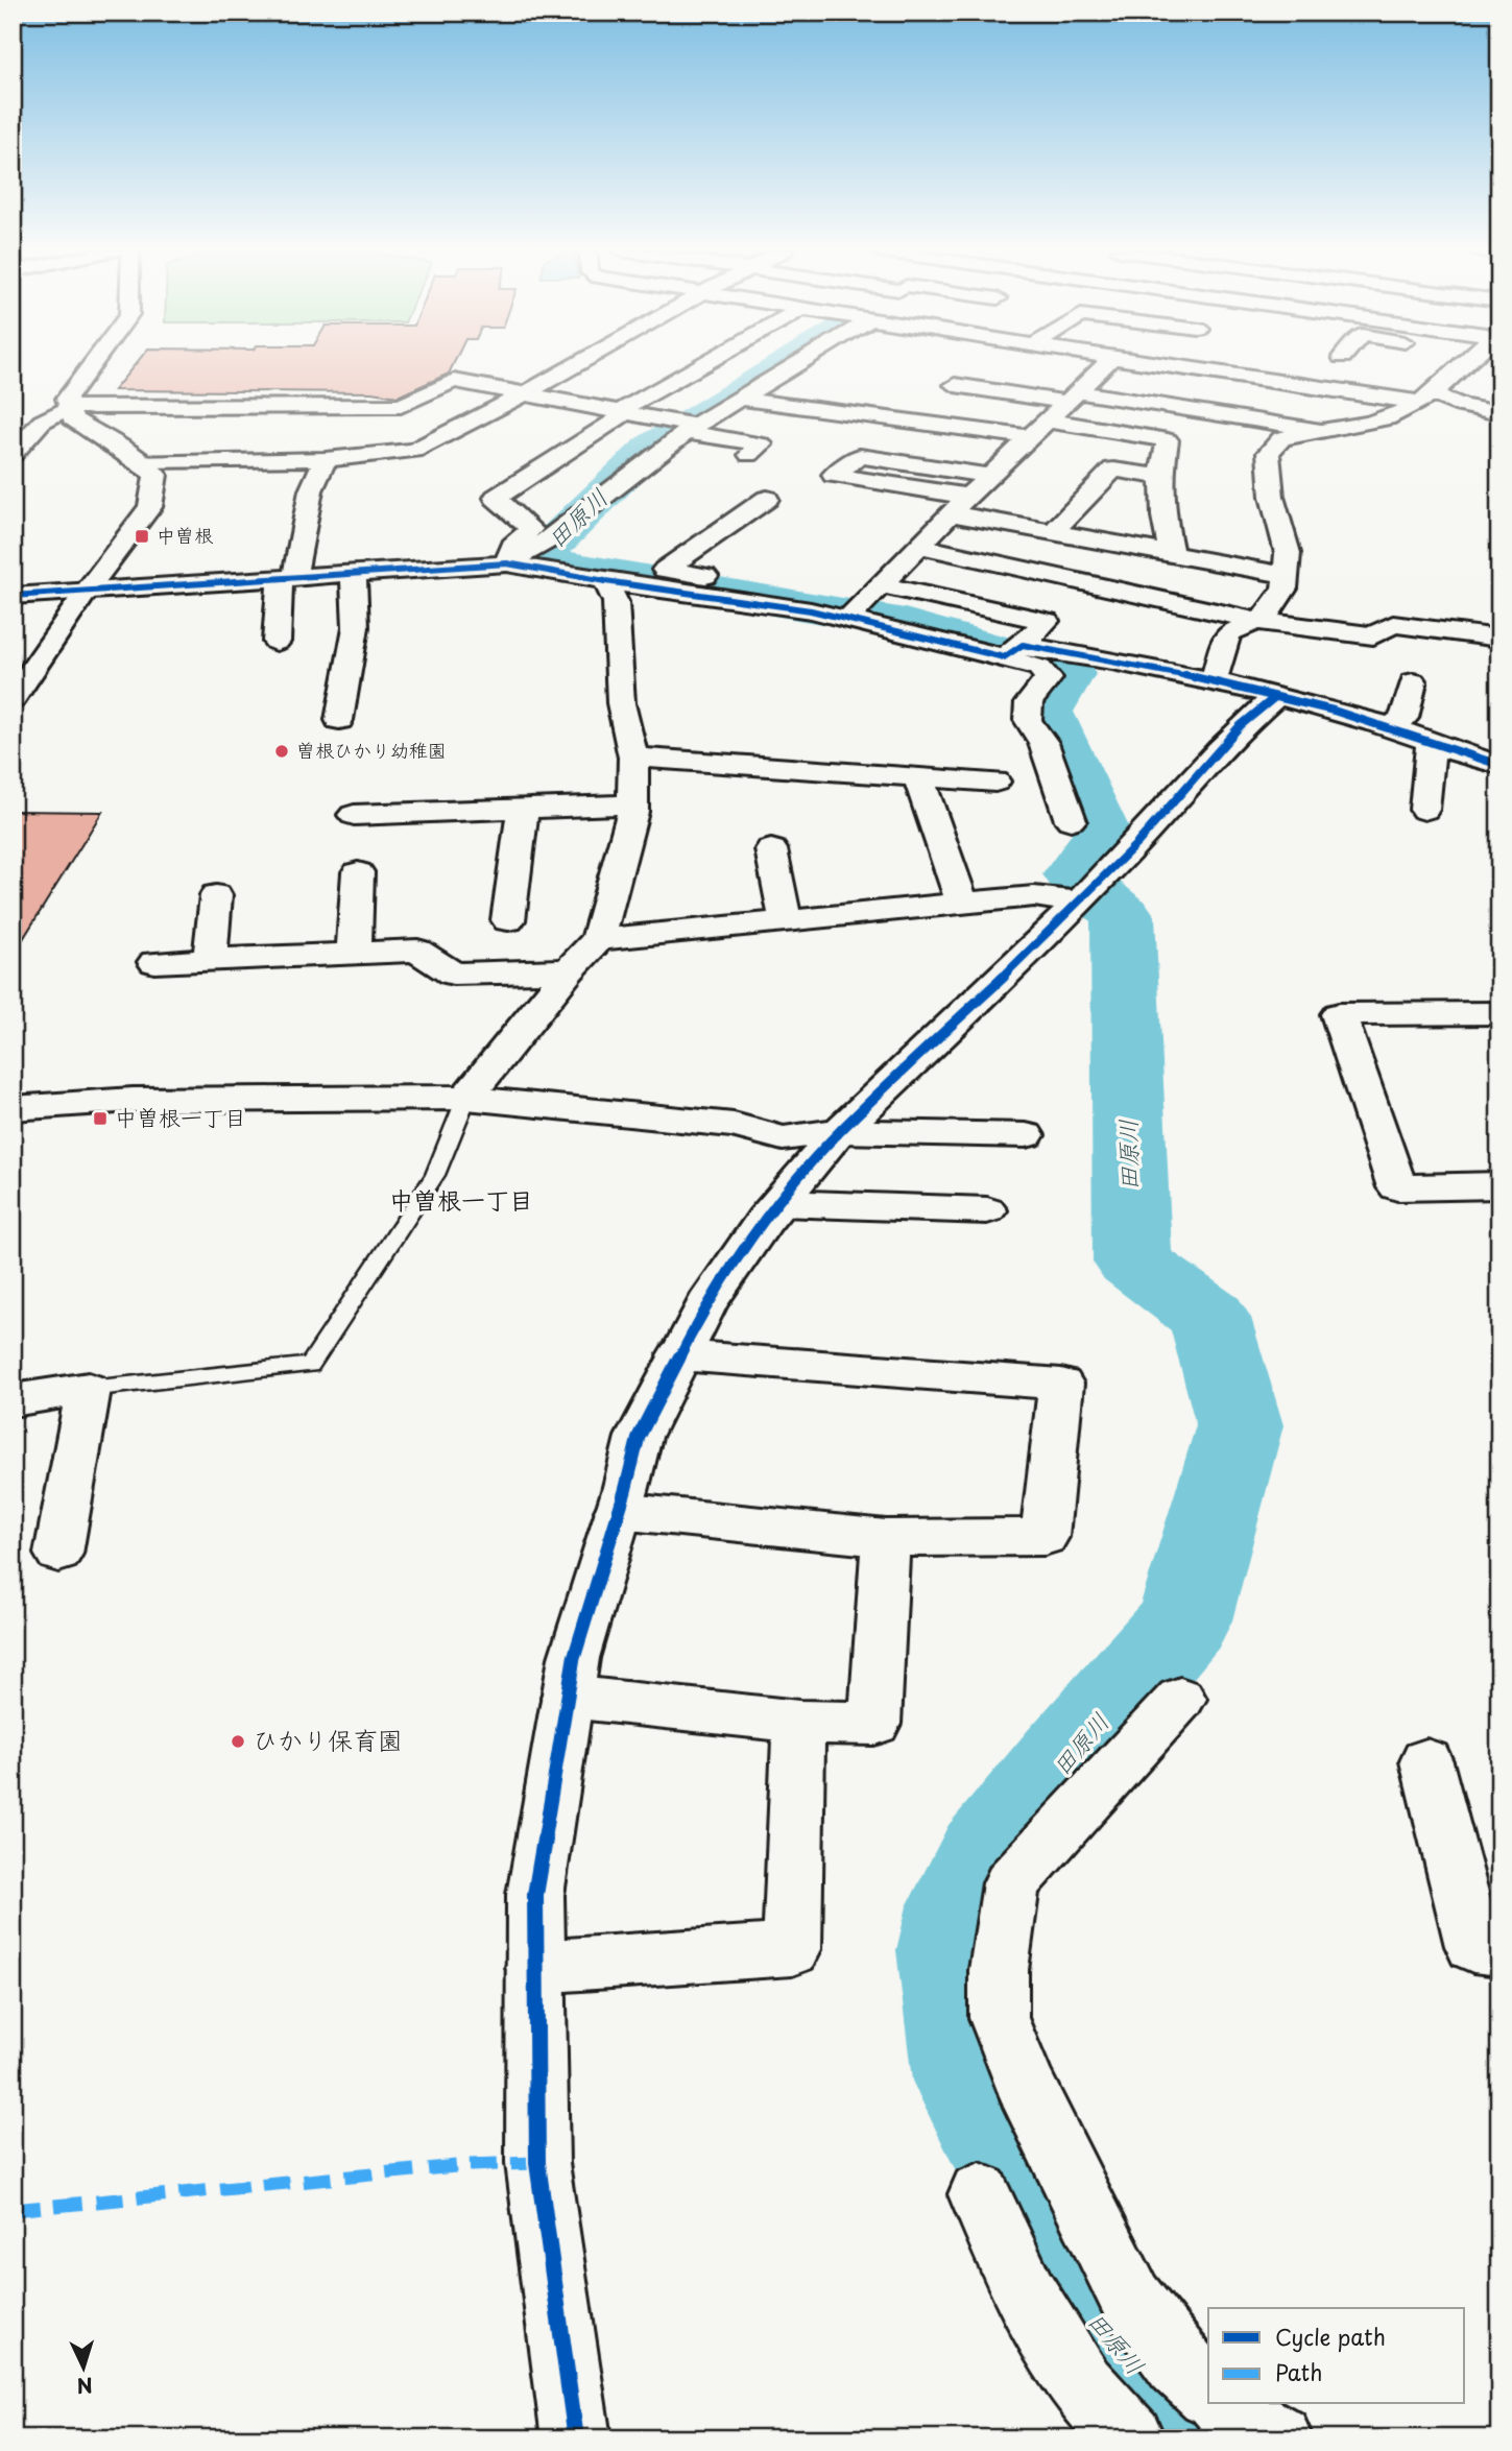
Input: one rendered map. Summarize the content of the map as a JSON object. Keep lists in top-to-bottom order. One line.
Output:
{"districts":["中曽根一丁目"],"water":["田原川"],"places":{"transit":["中曽根","中曽根一丁目"],"other":["曽根ひかり幼稚園","ひかり保育園"]},"legend":["Cycle path","Path"],"north":"bottom"}
